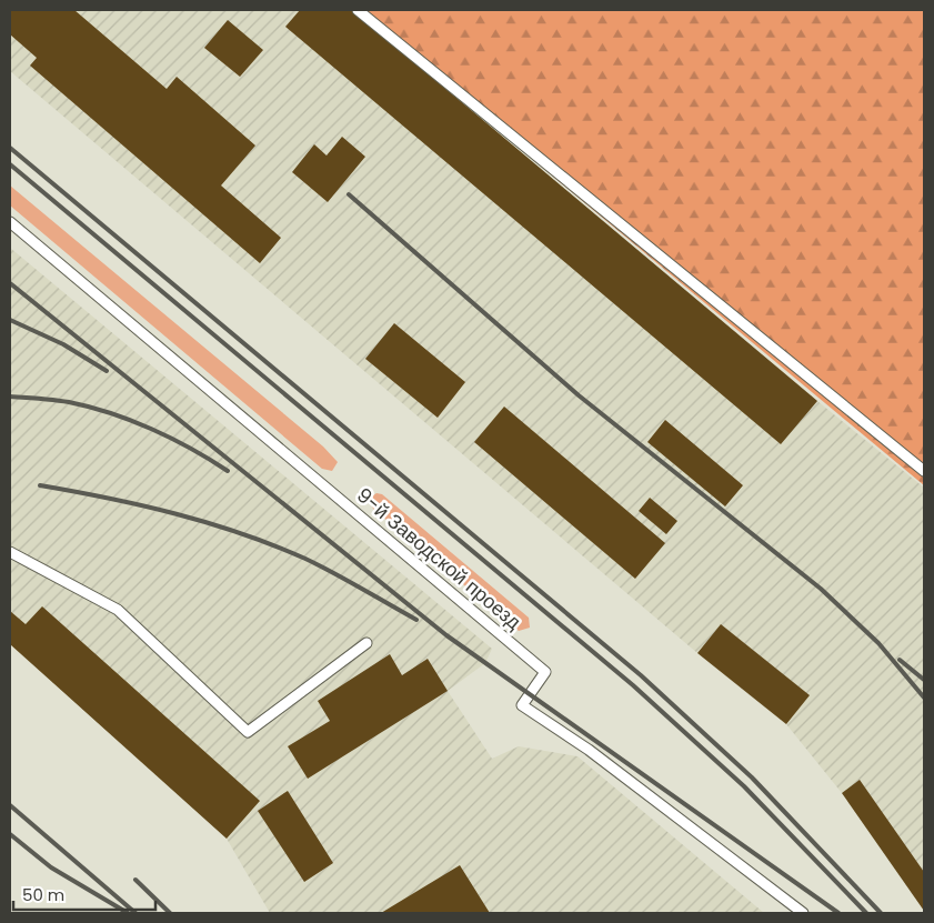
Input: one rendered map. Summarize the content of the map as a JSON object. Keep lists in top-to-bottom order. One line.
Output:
{"streets":{"lane":["9-й Заводской проезд"]},"scale_bar":"50 m"}
